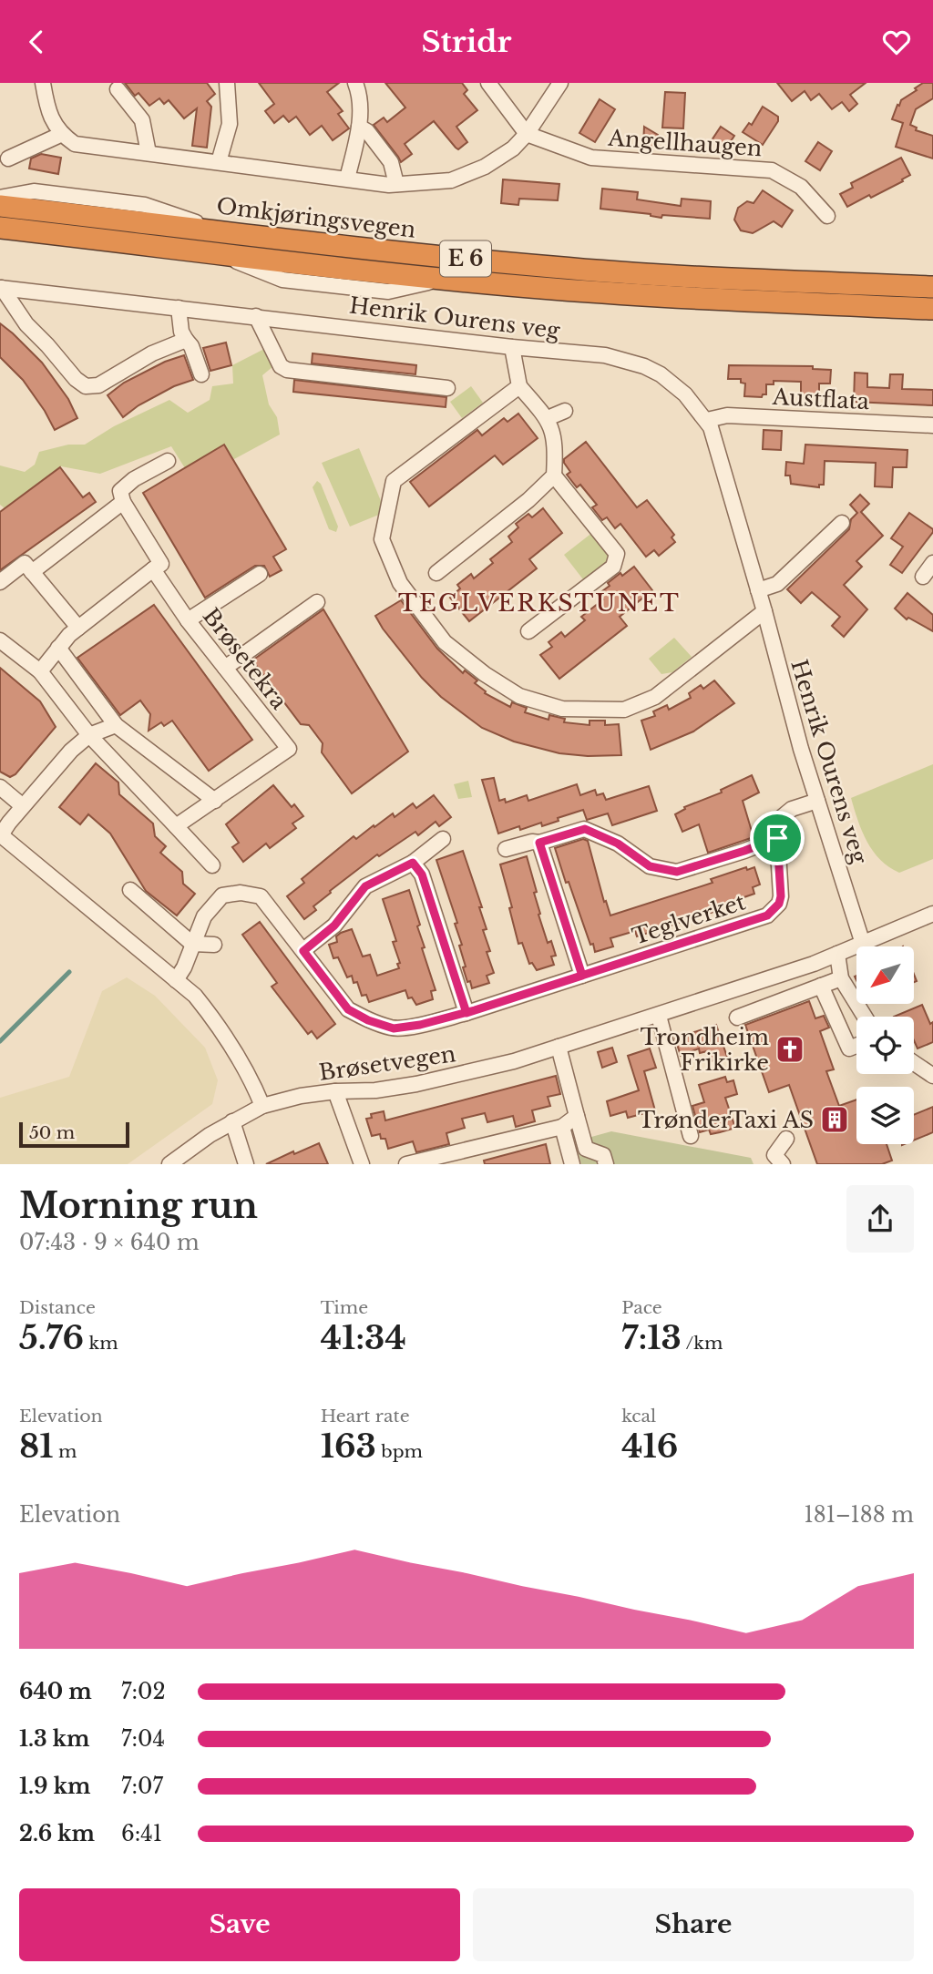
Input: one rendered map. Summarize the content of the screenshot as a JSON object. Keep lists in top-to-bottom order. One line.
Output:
{"streets":{"highway":["Omkjøringsvegen","E 6"],"street":["Angellhaugen","Henrik Ourens veg","Austflata","Brøsetekra","Teglverket","Brøsetvegen"]},"crossings":[["Henrik Ourens veg","Austflata"],["Henrik Ourens veg","Teglverket"],["Henrik Ourens veg","Brøsetvegen"]],"districts":["TEGLVERKSTUNET"],"places":{"church":["Trondheim Frikirke"],"building":["TrønderTaxi AS"]},"scale_bar":"50 m","north":"bottom left","page":{"header":"Stridr","scale":"50 m","heading":["Morning run","07:43 · 9 × 640 m"],"stats":[["Distance","5.76 km"],["Time","41:34"],["Pace","7:13 /km"],["Elevation","81 m"],["Heart rate","163 bpm"],["kcal","416"]],"chart":["Elevation","181–188 m"],"list":[{"name":"640 m","note":"7:02"},{"name":"1.3 km","note":"7:04"},{"name":"1.9 km","note":"7:07"},{"name":"2.6 km","note":"6:41"}],"buttons":["Save","Share"]}}
